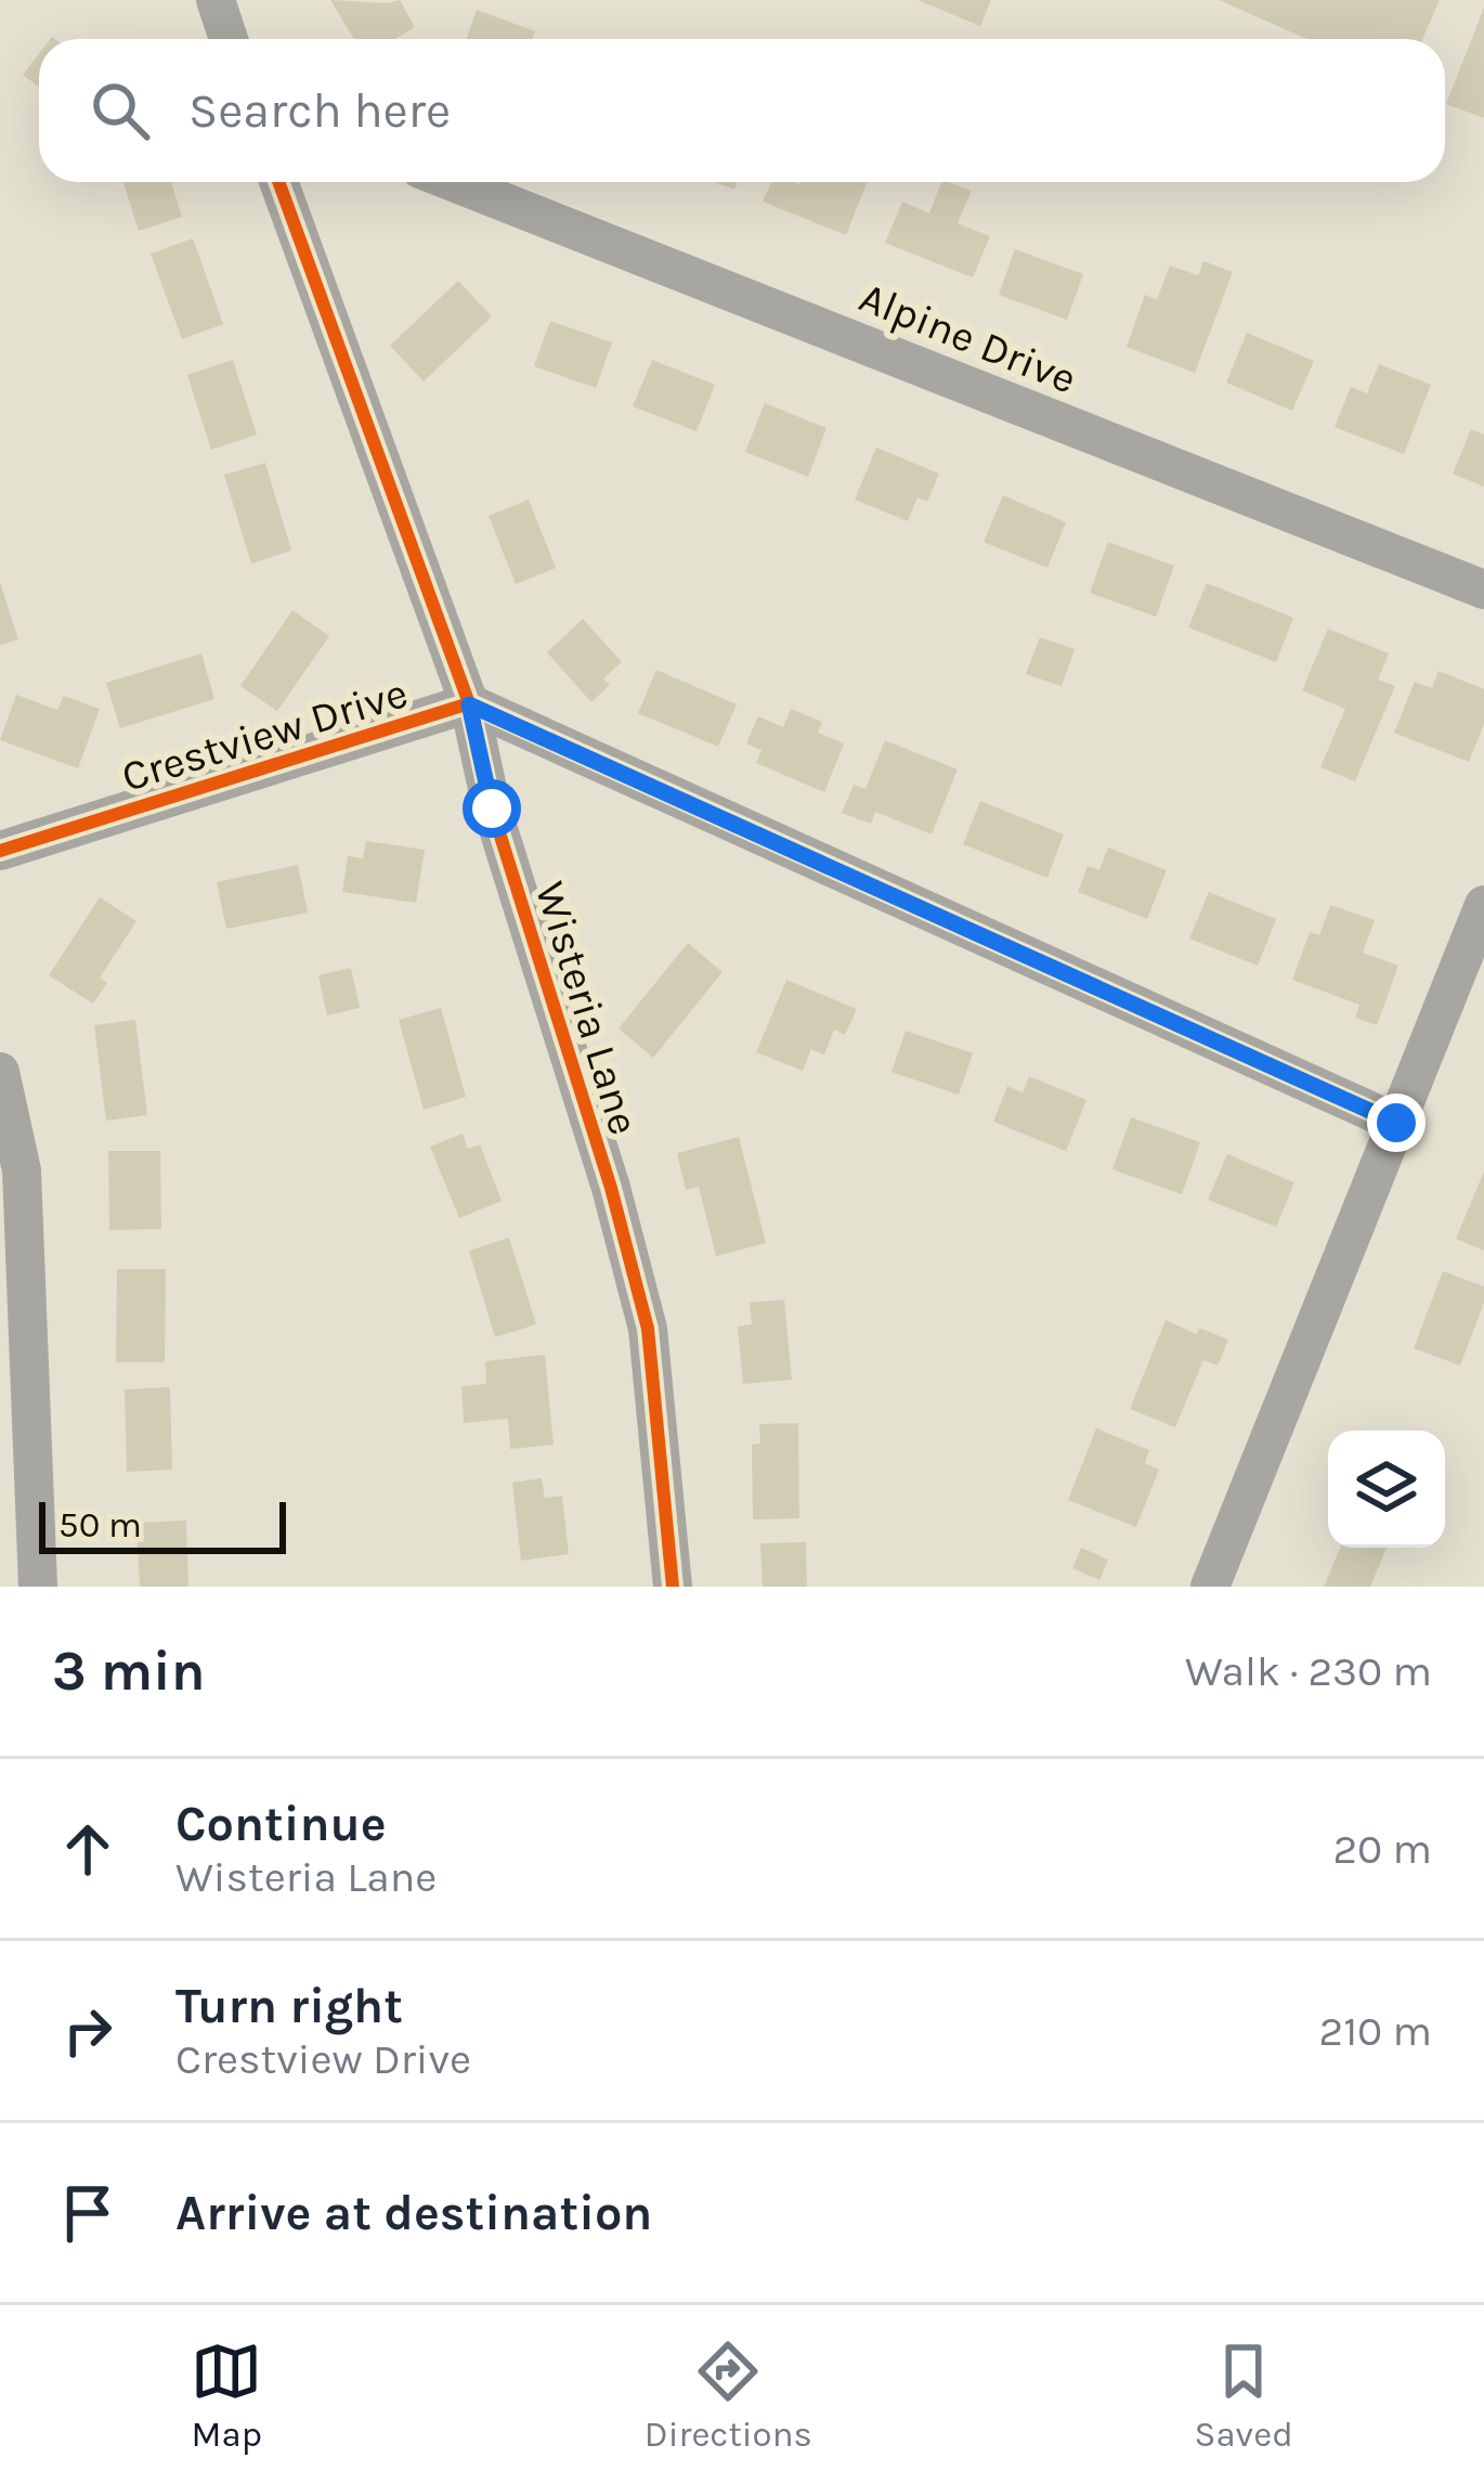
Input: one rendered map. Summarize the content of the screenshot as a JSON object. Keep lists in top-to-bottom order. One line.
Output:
{"streets":{"street":["Alpine Drive","Crestview Drive","Wisteria Lane"]},"crossings":[["Crestview Drive","Wisteria Lane"]],"scale_bar":"50 m","page":{"search":"Search here","scale":"50 m","heading":["3 min","Walk · 230 m"],"list":[["Continue","Wisteria Lane","20 m"],["Turn right","Crestview Drive","210 m"],"Arrive at destination"],"nav":["Map","Directions","Saved"]}}
